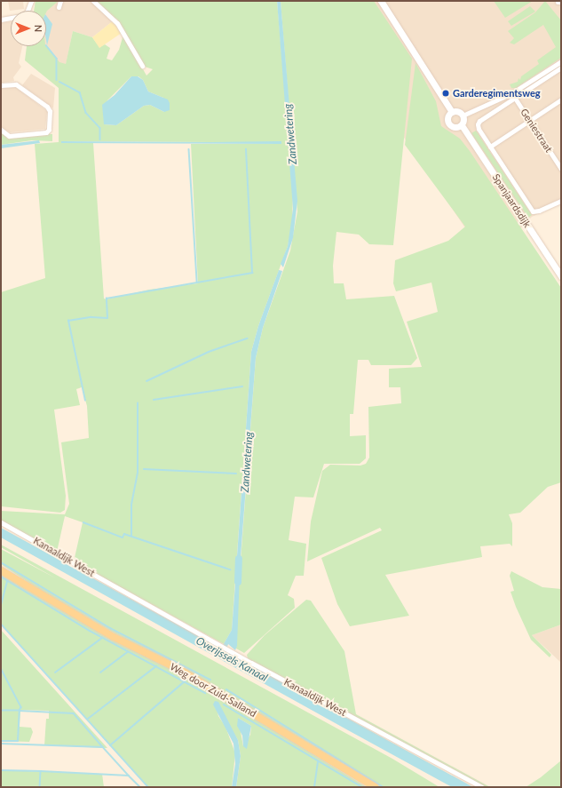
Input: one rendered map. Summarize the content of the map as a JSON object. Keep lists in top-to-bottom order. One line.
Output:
{"streets":{"main road":["Weg door Zuid-Salland"],"street":["Geniestraat","Spanjaardsdijk","Kanaaldijk West"]},"water":["Zandwetering","Overijssels Kanaal"],"places":["Garderegimentsweg"],"north":"right"}
